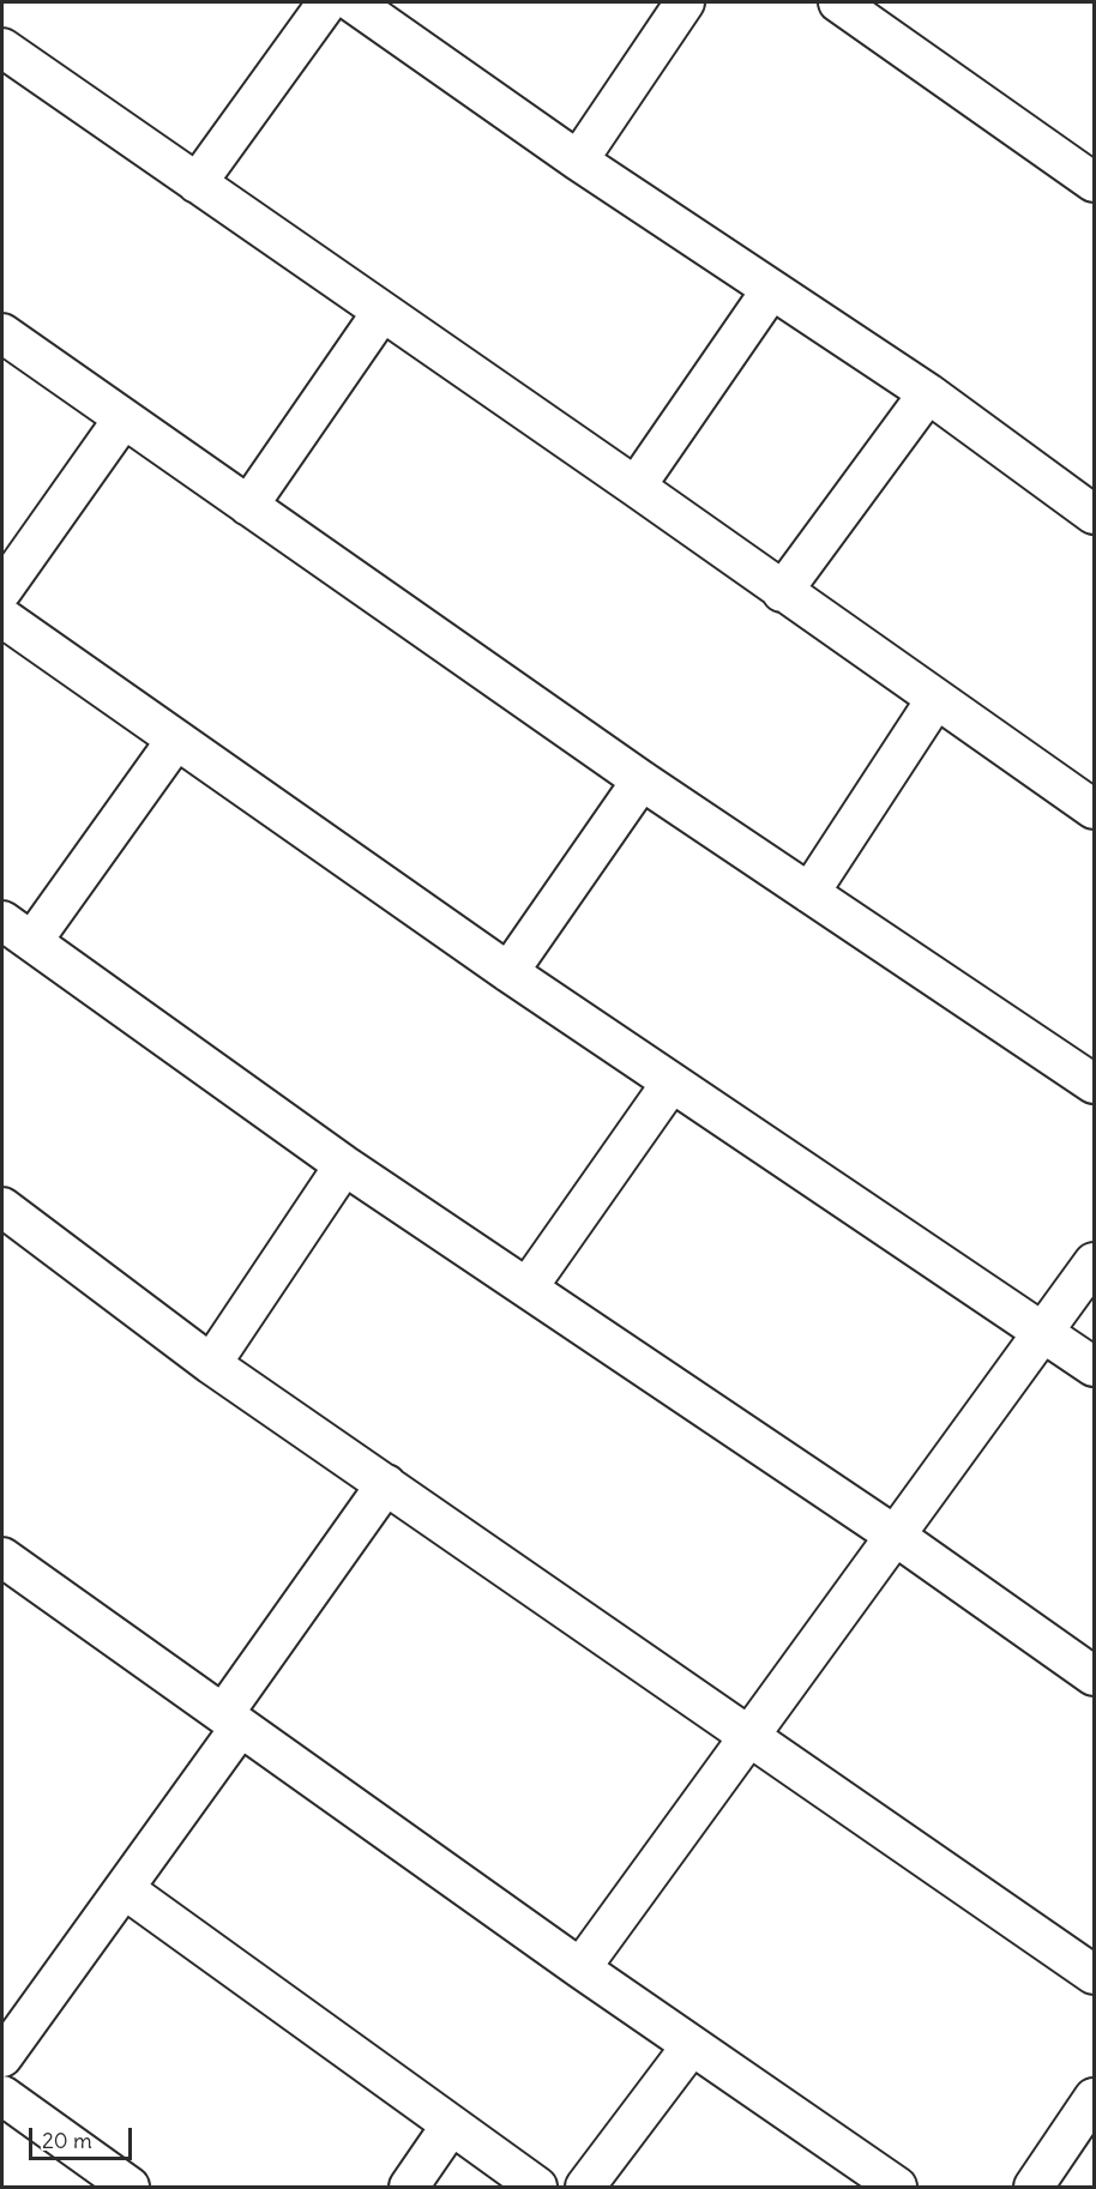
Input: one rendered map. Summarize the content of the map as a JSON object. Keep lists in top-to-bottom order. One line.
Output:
{"scale_bar":"20 m"}
